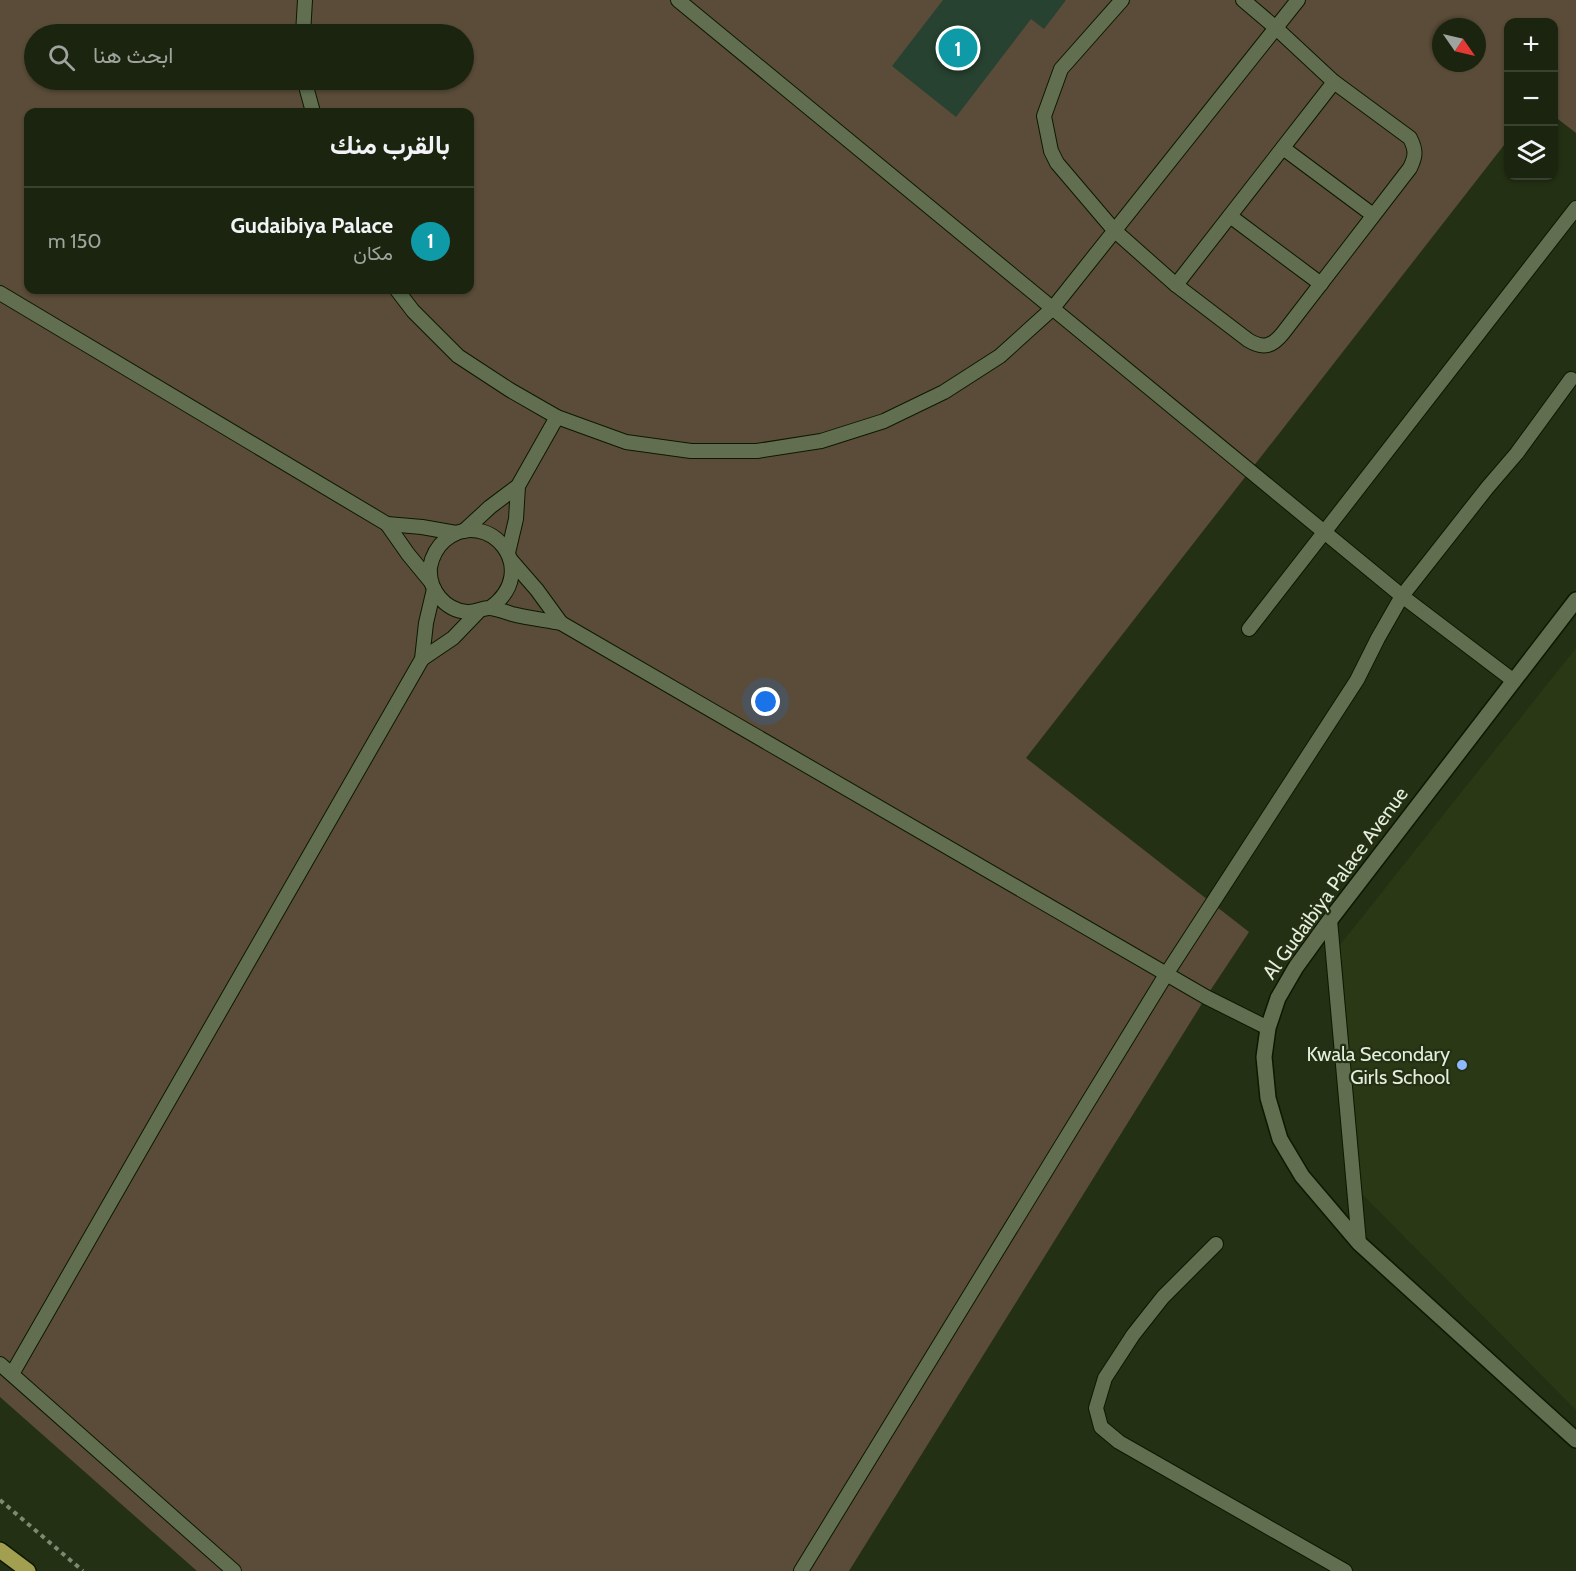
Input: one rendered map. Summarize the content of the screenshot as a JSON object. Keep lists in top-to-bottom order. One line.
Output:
{"streets":{"street":["Al Gudaibiya Palace Avenue"]},"places":["Kwala Secondary Girls School"],"north":"bottom right","page":{"map_buttons":["+","−"],"search":"ابحث هنا","pins":"1","heading":"بالقرب منك","list":[{"mark":"1","name":"Gudaibiya Palace","note":"مكان","value":"150 m"}]}}
